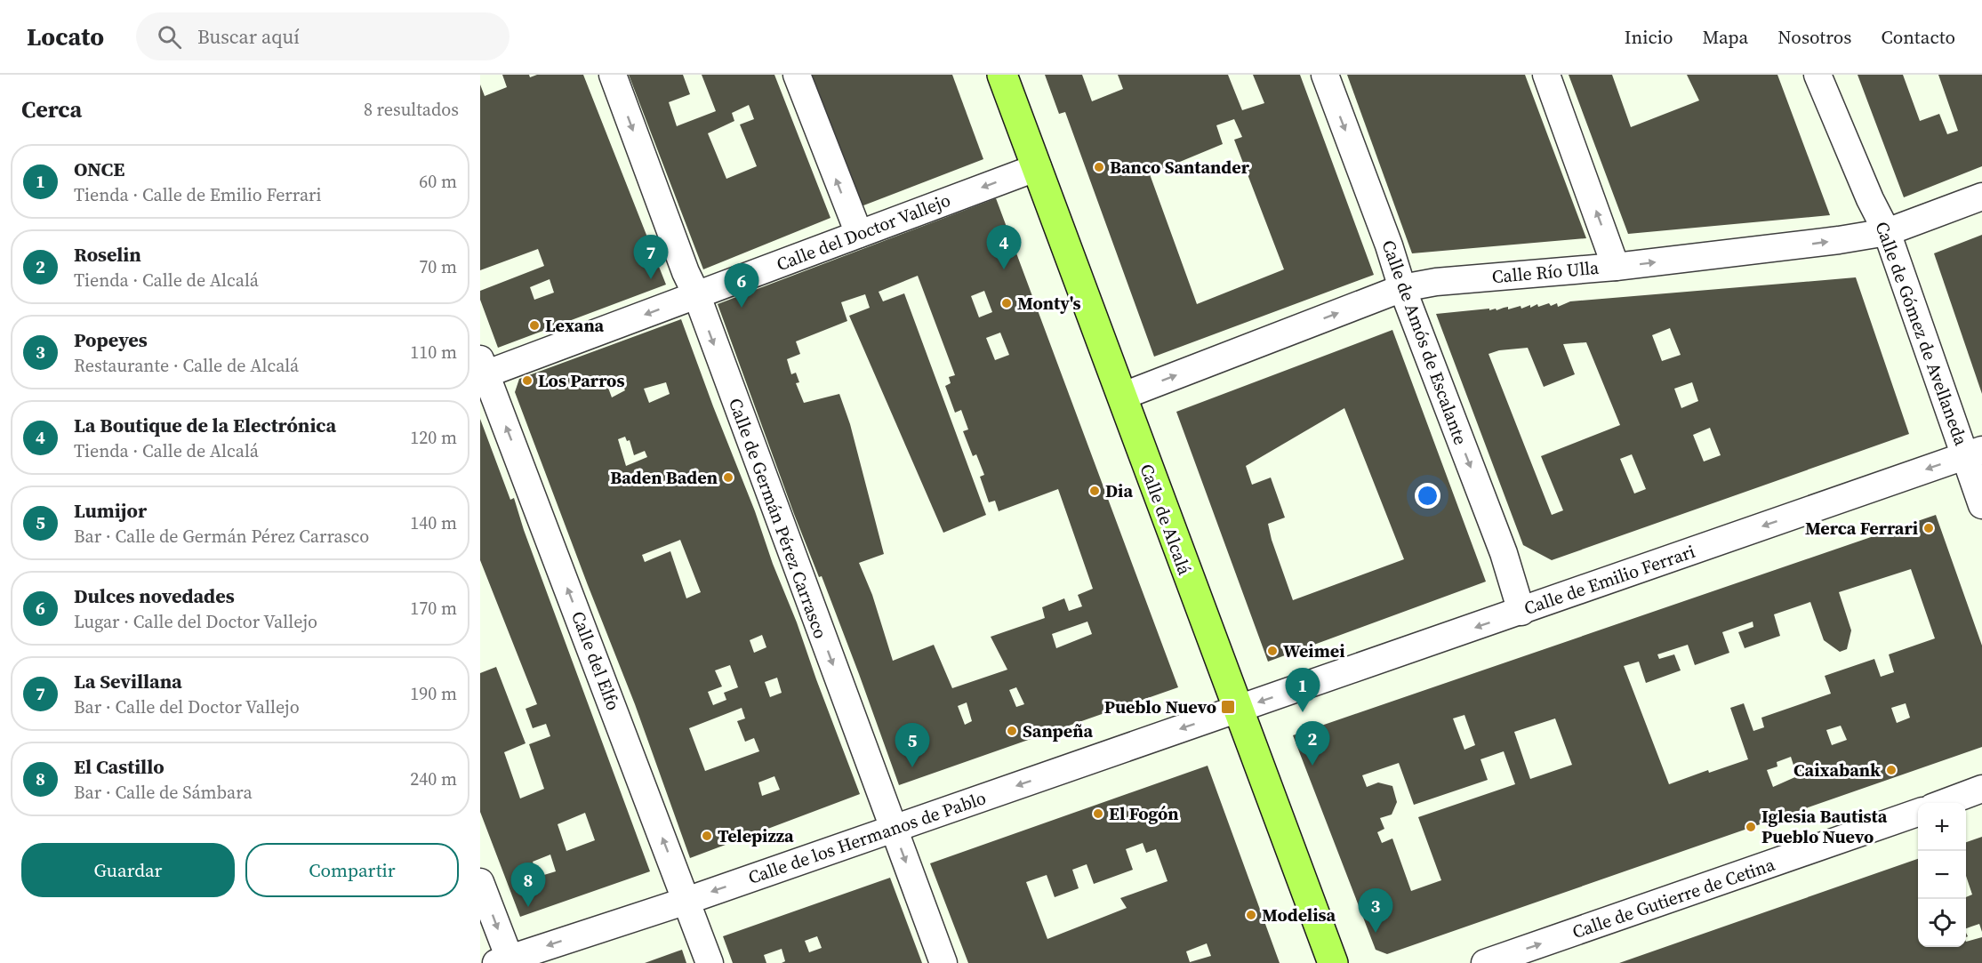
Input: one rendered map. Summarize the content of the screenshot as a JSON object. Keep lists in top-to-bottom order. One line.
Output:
{"streets":{"main road":["Calle de Alcalá"],"street":["Calle del Doctor Vallejo","Calle Río Ulla","Calle de Gómez de Avellaneda","Calle de Amós de Escalante","Calle de Germán Pérez Carrasco","Calle de Emilio Ferrari","Calle del Elfo","Calle de los Hermanos de Pablo","Calle de Gutierre de Cetina"]},"crossings":[["Calle del Doctor Vallejo","Calle de Germán Pérez Carrasco"],["Calle del Doctor Vallejo","Calle de Alcalá"],["Calle del Doctor Vallejo","Calle del Elfo"],["Calle Río Ulla","Calle de Gómez de Avellaneda"],["Calle Río Ulla","Calle de Amós de Escalante"],["Calle Río Ulla","Calle de Alcalá"],["Calle de Gómez de Avellaneda","Calle de Emilio Ferrari"],["Calle de Amós de Escalante","Calle de Emilio Ferrari"],["Calle de Germán Pérez Carrasco","Calle de los Hermanos de Pablo"],["Calle de Alcalá","Calle de Emilio Ferrari"],["Calle de Alcalá","Calle de los Hermanos de Pablo"],["Calle de Emilio Ferrari","Calle de los Hermanos de Pablo"],["Calle del Elfo","Calle de los Hermanos de Pablo"]],"one_way":["Calle del Doctor Vallejo","Calle Río Ulla","Calle de Germán Pérez Carrasco","Calle de Emilio Ferrari","Calle del Elfo","Calle de los Hermanos de Pablo","Calle de Gutierre de Cetina"],"places":{"other":["Banco Santander","Monty's","Lexana","Los Parros","Baden Baden","Dia","Merca Ferrari","Weimei","Sanpeña","Caixabank","El Fogón","Iglesia Bautista Pueblo Nuevo","Telepizza","Modelisa"],"transit":["Pueblo Nuevo"]},"page":{"header":"Locato","search":"Buscar aquí","nav":["Inicio","Mapa","Nosotros","Contacto"],"heading":["Cerca","8 resultados"],"list":[{"mark":"1","name":"ONCE","note":"Tienda · Calle de Emilio Ferrari","value":"60 m"},{"mark":"2","name":"Roselin","note":"Tienda · Calle de Alcalá","value":"70 m"},{"mark":"3","name":"Popeyes","note":"Restaurante · Calle de Alcalá","value":"110 m"},{"mark":"4","name":"La Boutique de la Electrónica","note":"Tienda · Calle de Alcalá","value":"120 m"},{"mark":"5","name":"Lumijor","note":"Bar · Calle de Germán Pérez Carrasco","value":"140 m"},{"mark":"6","name":"Dulces novedades","note":"Lugar · Calle del Doctor Vallejo","value":"170 m"},{"mark":"7","name":"La Sevillana","note":"Bar · Calle del Doctor Vallejo","value":"190 m"},{"mark":"8","name":"El Castillo","note":"Bar · Calle de Sámbara","value":"240 m"}],"pins":["4","7","6","1","2","5","8","3"],"map_buttons":["+","−"],"buttons":["Guardar","Compartir"]}}
